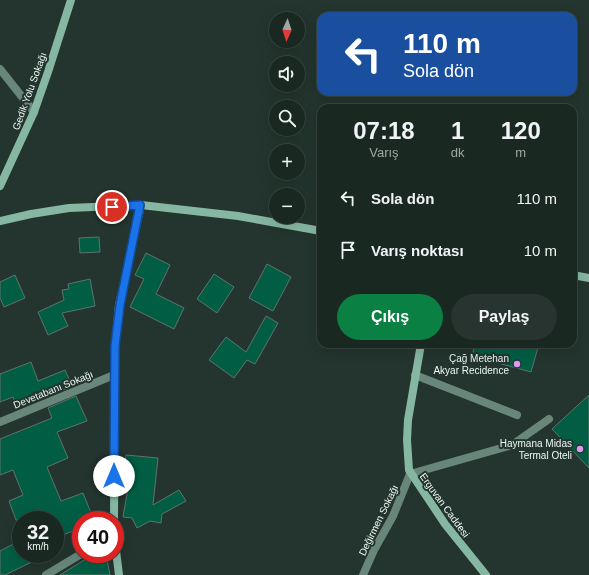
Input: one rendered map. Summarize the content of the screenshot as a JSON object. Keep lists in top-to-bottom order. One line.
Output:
{"streets":{"street":["Gedik Yolu Sokağı","Devetabanı Sokağı","Erguvan Caddesi","Değirmen Sokağı"]},"crossings":[["Erguvan Caddesi","Değirmen Sokağı"]],"places":["Çağ Metehan Akyar Recidence","Haymana Midas Termal Oteli"],"north":"bottom","page":{"map_buttons":["+","−"],"turn":["110 m","Sola dön"],"eta":["07:18","Varış","1","dk","120","m"],"list":[{"name":"Sola dön","value":"110 m"},{"name":"Varış noktası","value":"10 m"}],"buttons":["Çıkış","Paylaş"],"speed":"32 km/h","limit":"40"}}
